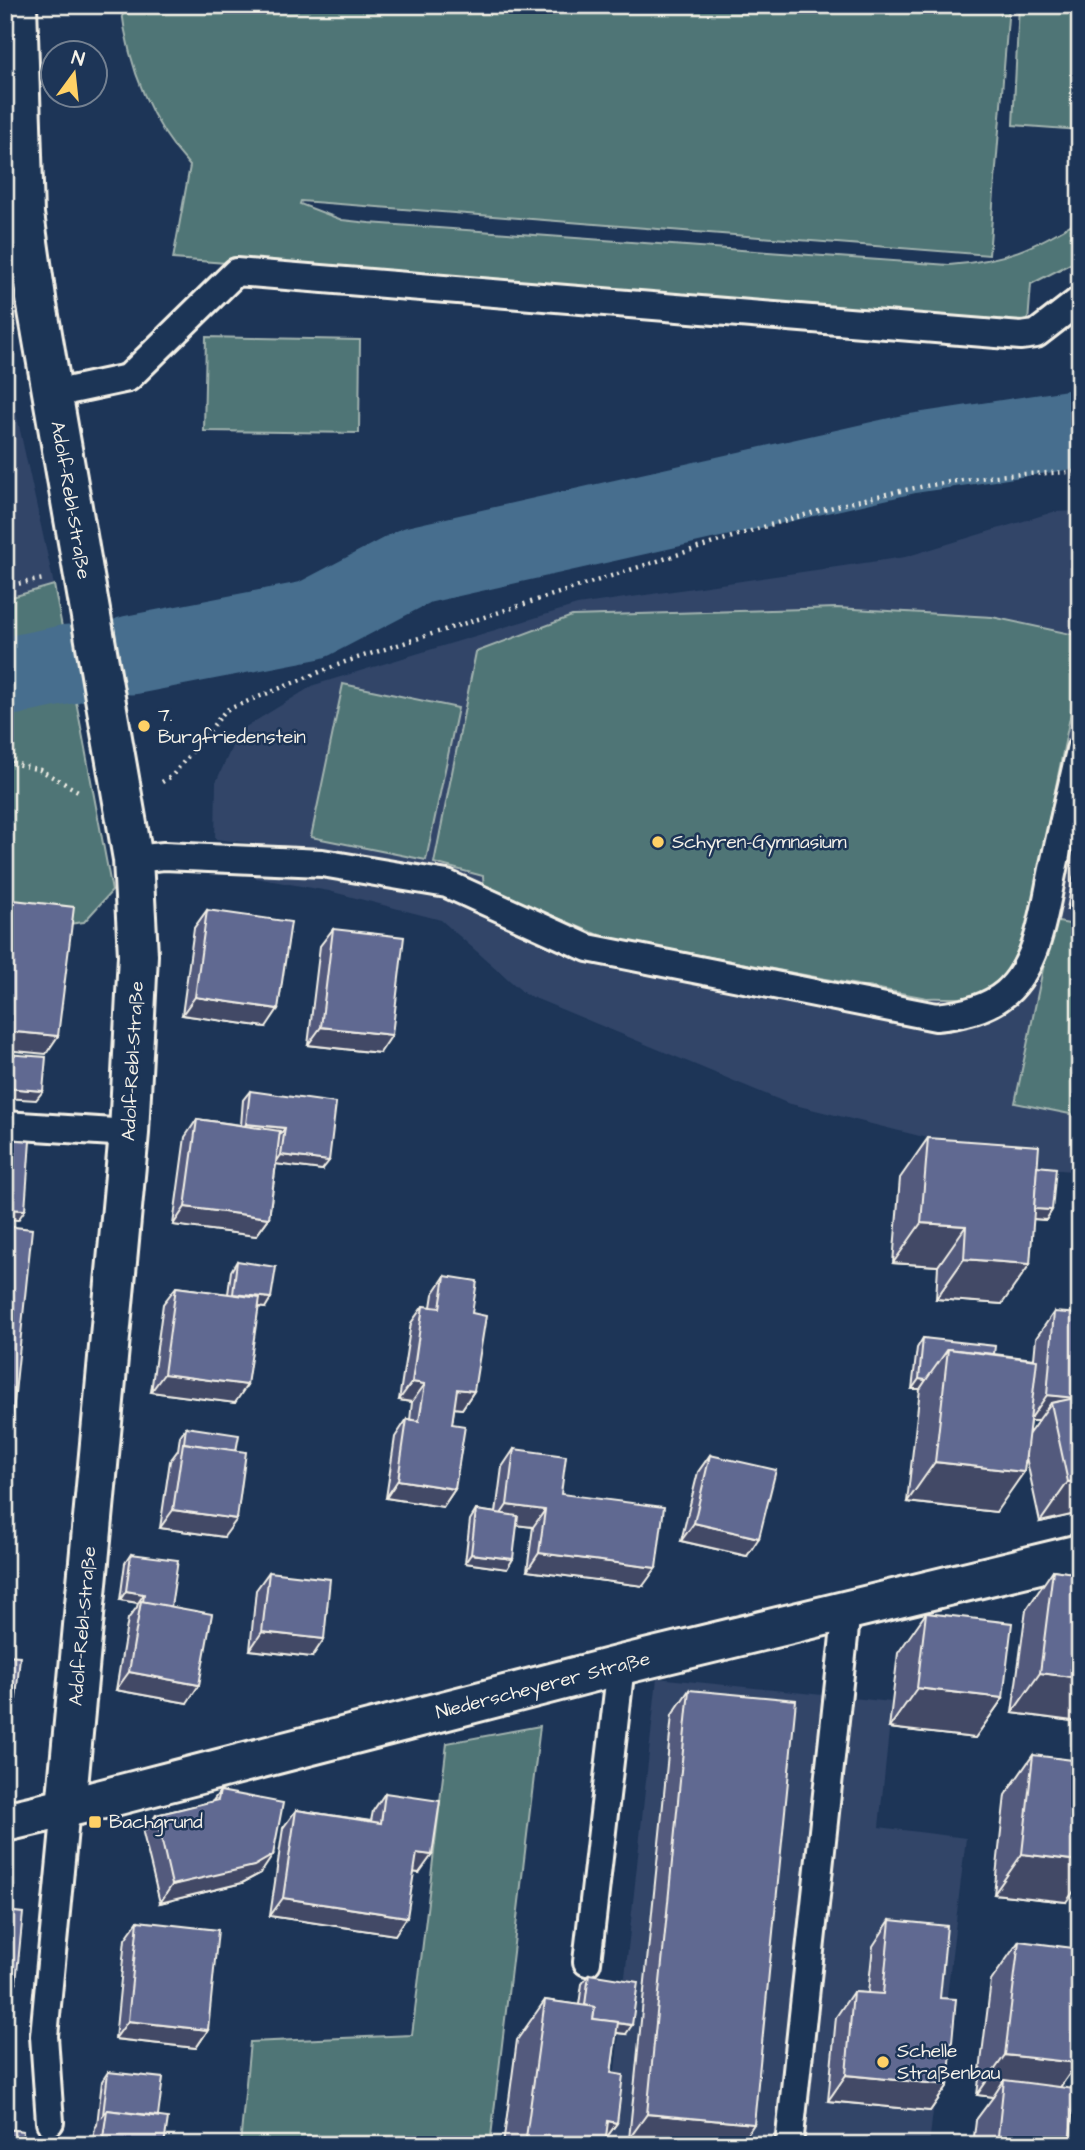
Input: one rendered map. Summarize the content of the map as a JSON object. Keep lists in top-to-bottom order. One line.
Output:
{"streets":{"street":["Adolf-Rebl-Straße","Niederscheyerer Straße"]},"crossings":[["Adolf-Rebl-Straße","Niederscheyerer Straße"]],"places":{"other":["7. Burgfriedenstein","Schyren-Gymnasium","Schelle Straßenbau"],"transit":["Bachgrund"]},"north":"top"}
